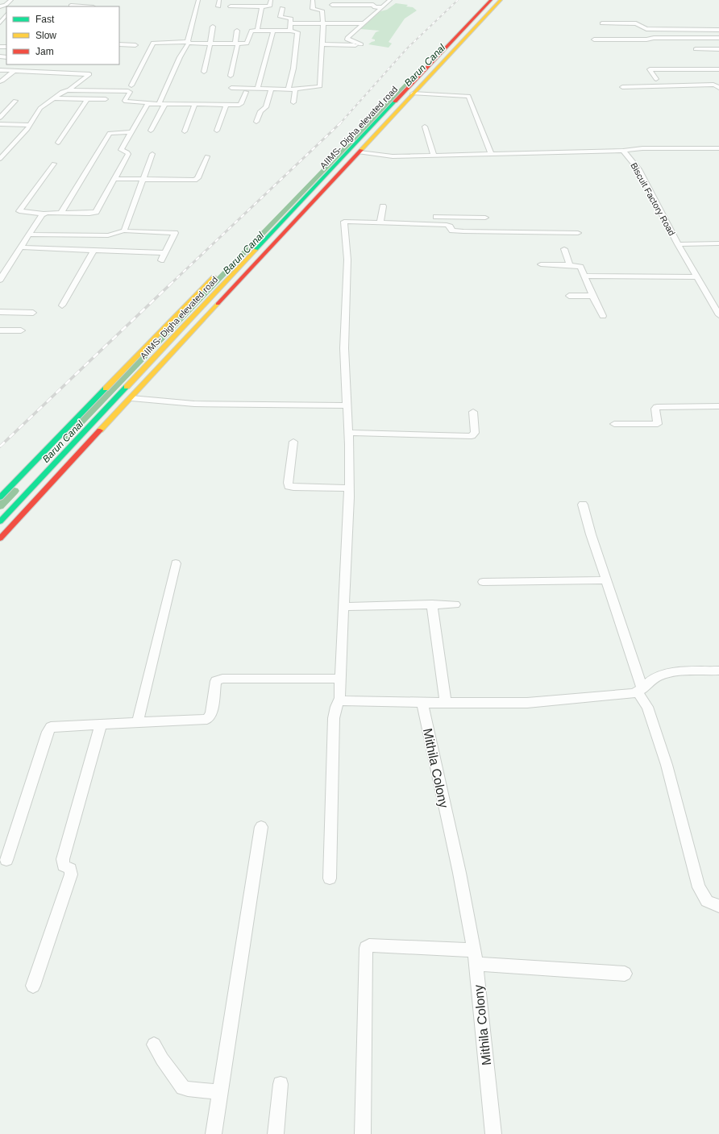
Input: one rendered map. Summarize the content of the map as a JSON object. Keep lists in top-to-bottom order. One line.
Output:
{"streets":{"main road":["AIIMS- Digha elevated road"],"street":["Biscuit Factory Road","Mithila Colony"]},"water":["Barun Canal"],"legend":["Fast","Slow","Jam"]}
